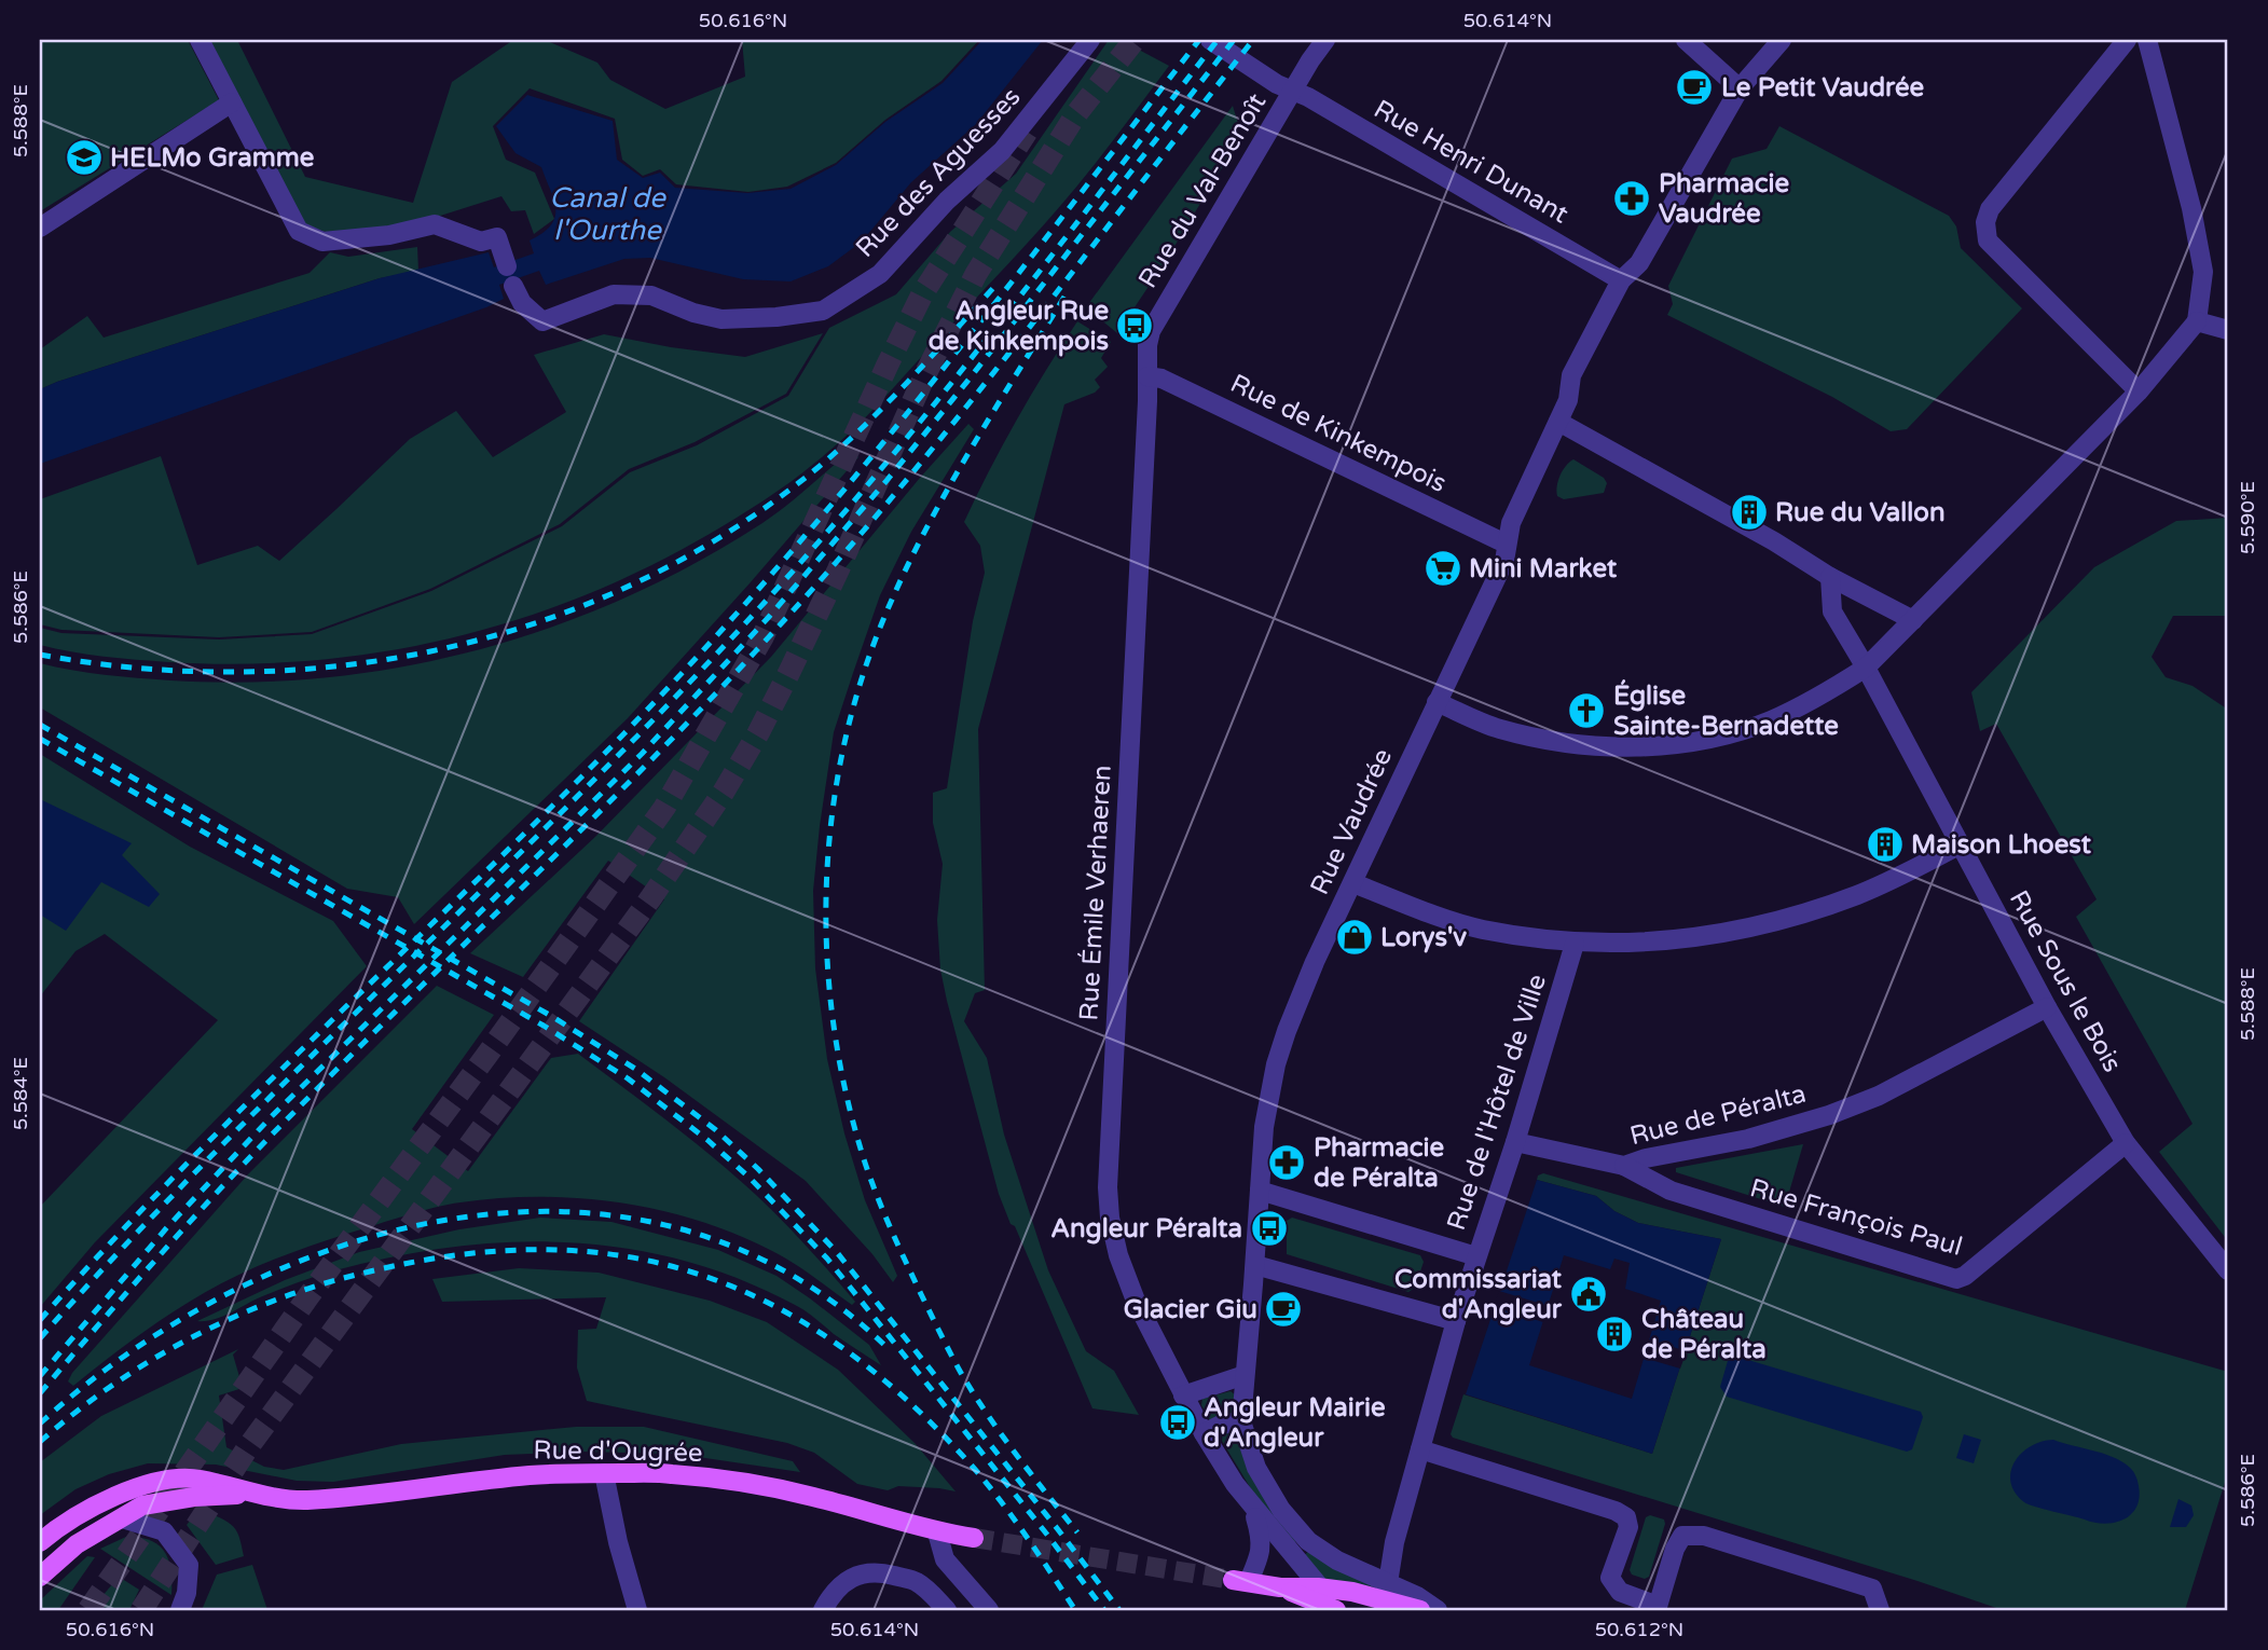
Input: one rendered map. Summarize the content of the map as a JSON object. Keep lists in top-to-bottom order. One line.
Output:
{"streets":{"main road":["Rue d'Ougrée"],"street":["Rue Henri Dunant","Rue des Aguesses","Rue du Val-Benoît","Rue de Kinkempois","Rue Vaudrée","Rue Émile Verhaeren","Rue Sous le Bois","Rue de l'Hôtel de Ville","Rue de Péralta","Rue François Paul"]},"crossings":[["Rue Henri Dunant","Rue du Val-Benoît"],["Rue Henri Dunant","Rue Vaudrée"],["Rue du Val-Benoît","Rue de Kinkempois"],["Rue du Val-Benoît","Rue Émile Verhaeren"],["Rue de Kinkempois","Rue Vaudrée"],["Rue de Kinkempois","Rue Émile Verhaeren"],["Rue Vaudrée","Rue de l'Hôtel de Ville"],["Rue Sous le Bois","Rue de Péralta"],["Rue Sous le Bois","Rue François Paul"],["Rue de l'Hôtel de Ville","Rue de Péralta"],["Rue de Péralta","Rue François Paul"]],"water":["Canal de l'Ourthe"],"places":{"cafe":["Le Petit Vaudrée","Glacier Giu"],"school or university":["HELMo Gramme"],"pharmacy":["Pharmacie Vaudrée","Pharmacie de Péralta"],"bus stop":["Angleur Rue de Kinkempois","Angleur Péralta","Angleur Mairie d'Angleur"],"building":["Rue du Vallon","Maison Lhoest","Château de Péralta"],"supermarket":["Mini Market"],"church":["Église Sainte-Bernadette"],"shop":["Lorys'v"],"public building":["Commissariat d'Angleur"]},"coordinates":["50.616°N","50.614°N","5.588°E","5.590°E","5.586°E","5.584°E","50.612°N"]}
